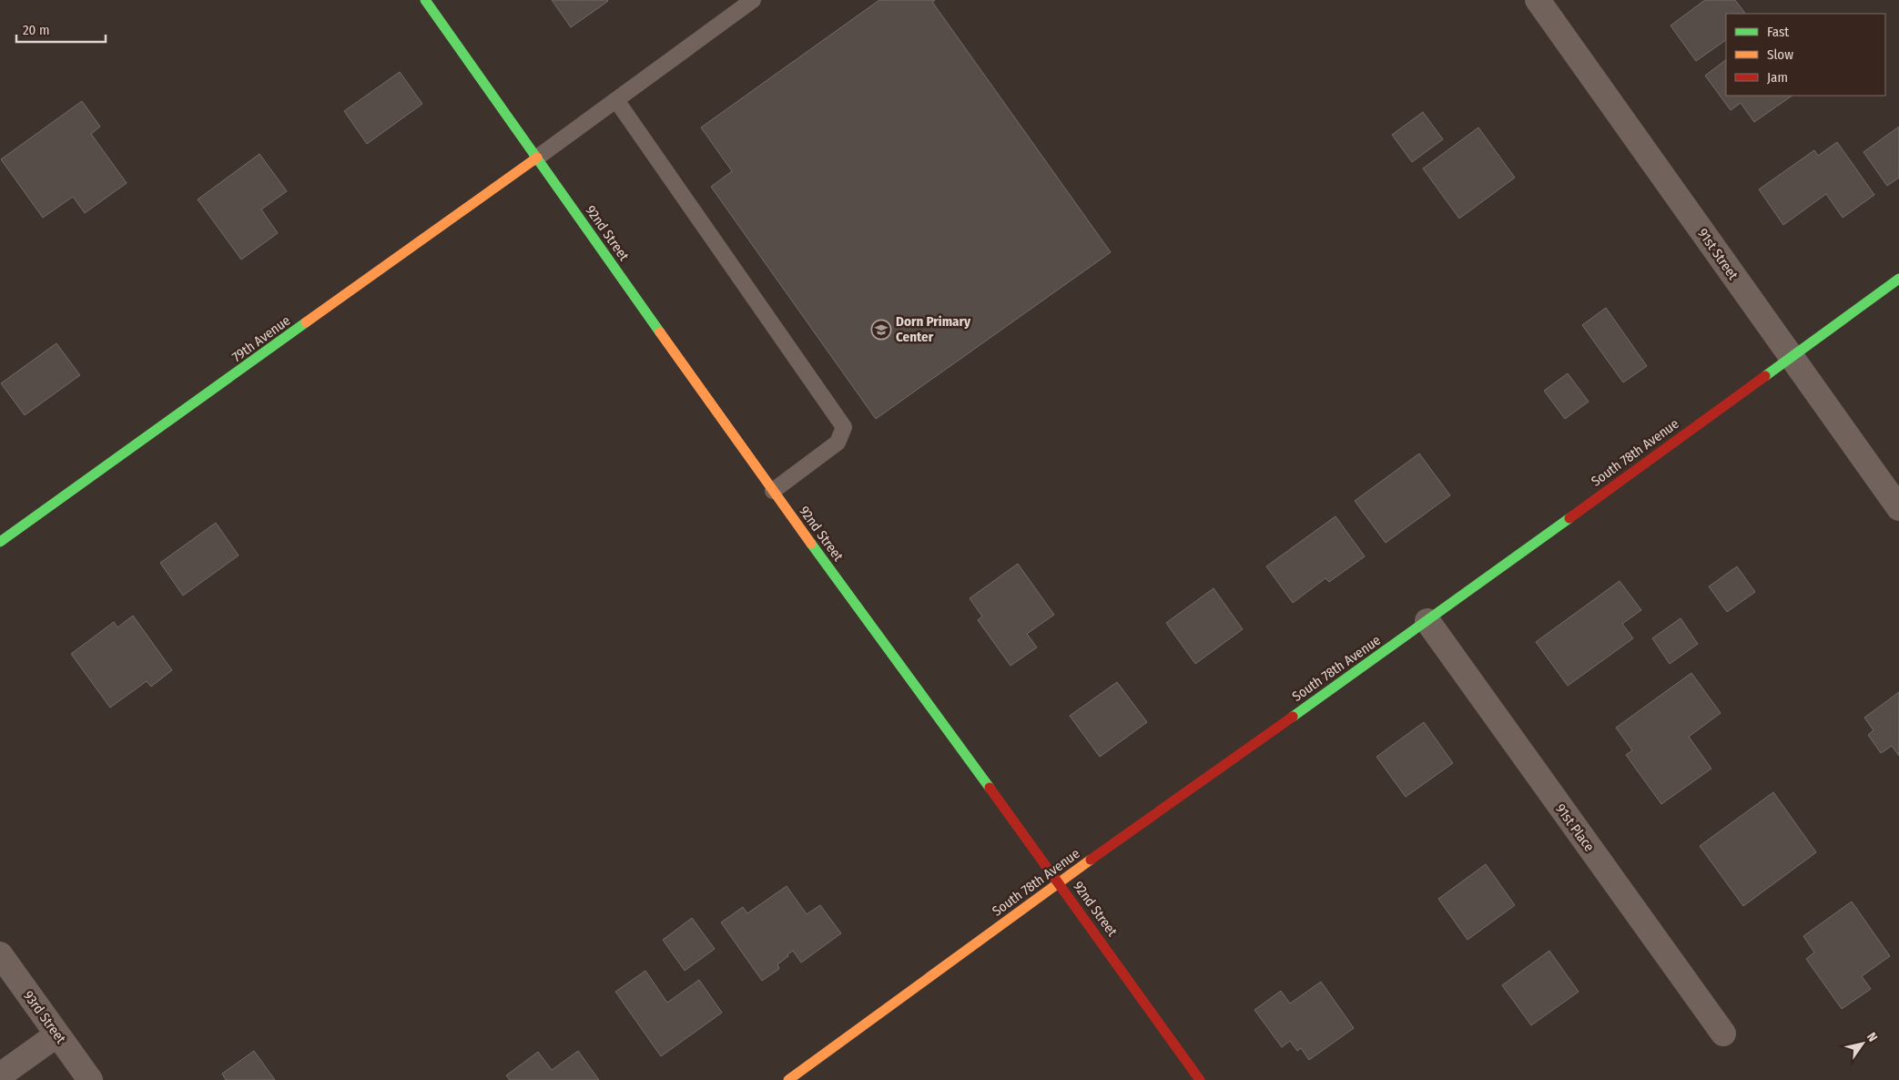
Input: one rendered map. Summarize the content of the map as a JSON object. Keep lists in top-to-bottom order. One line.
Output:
{"streets":{"street":["92nd Street","91st Street","79th Avenue","South 78th Avenue","91st Place","93rd Street"]},"crossings":[["92nd Street","79th Avenue"],["92nd Street","South 78th Avenue"],["91st Street","South 78th Avenue"],["South 78th Avenue","91st Place"]],"places":{"school or university":["Dorn Primary Center"]},"legend":["Fast","Slow","Jam"],"scale_bar":"20 m","north":"top right"}
